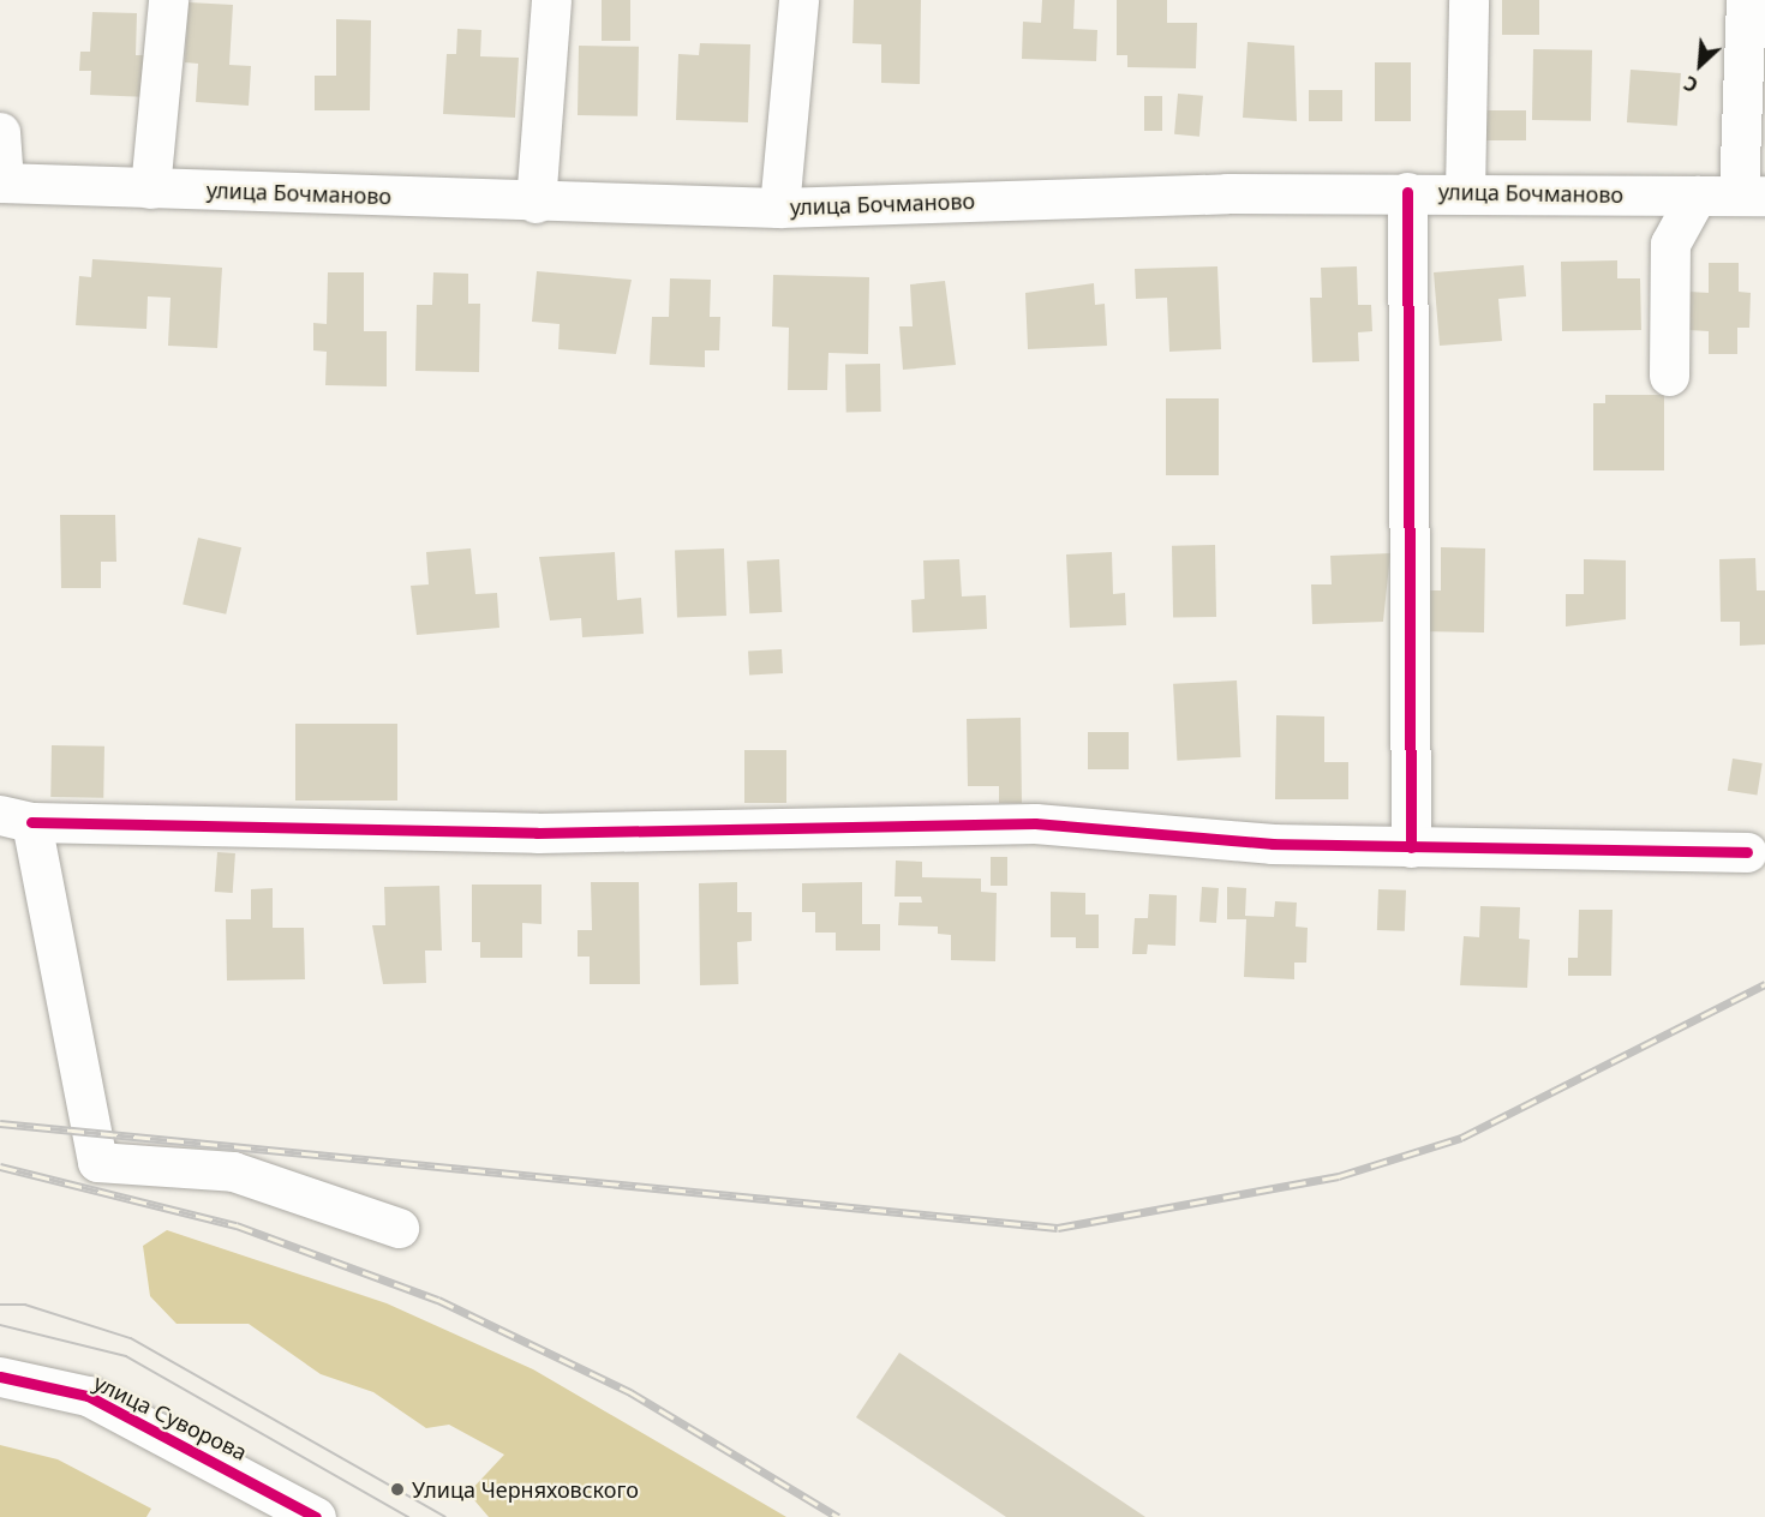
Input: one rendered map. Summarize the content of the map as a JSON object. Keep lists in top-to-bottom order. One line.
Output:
{"streets":{"street":["улица Бочманово","улица Суворова"]},"places":["Улица Черняховского"],"north":"bottom left"}
